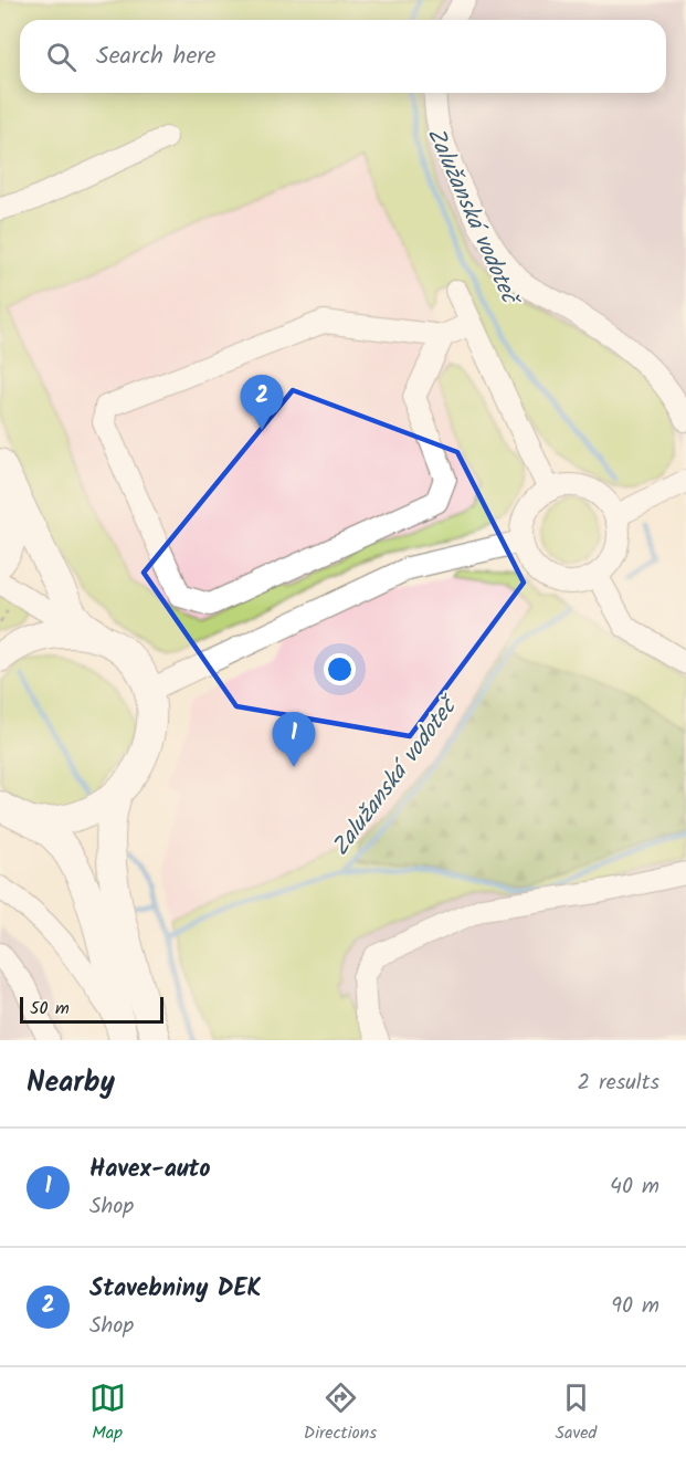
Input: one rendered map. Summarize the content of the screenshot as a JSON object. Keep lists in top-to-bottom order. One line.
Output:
{"water":["Zalužanská vodoteč"],"scale_bar":"50 m","page":{"search":"Search here","pins":["2","1"],"scale":"50 m","heading":["Nearby","2 results"],"list":[{"mark":"1","name":"Havex-auto","note":"Shop","value":"40 m"},{"mark":"2","name":"Stavebniny DEK","note":"Shop","value":"90 m"}],"nav":["Map","Directions","Saved"]}}
